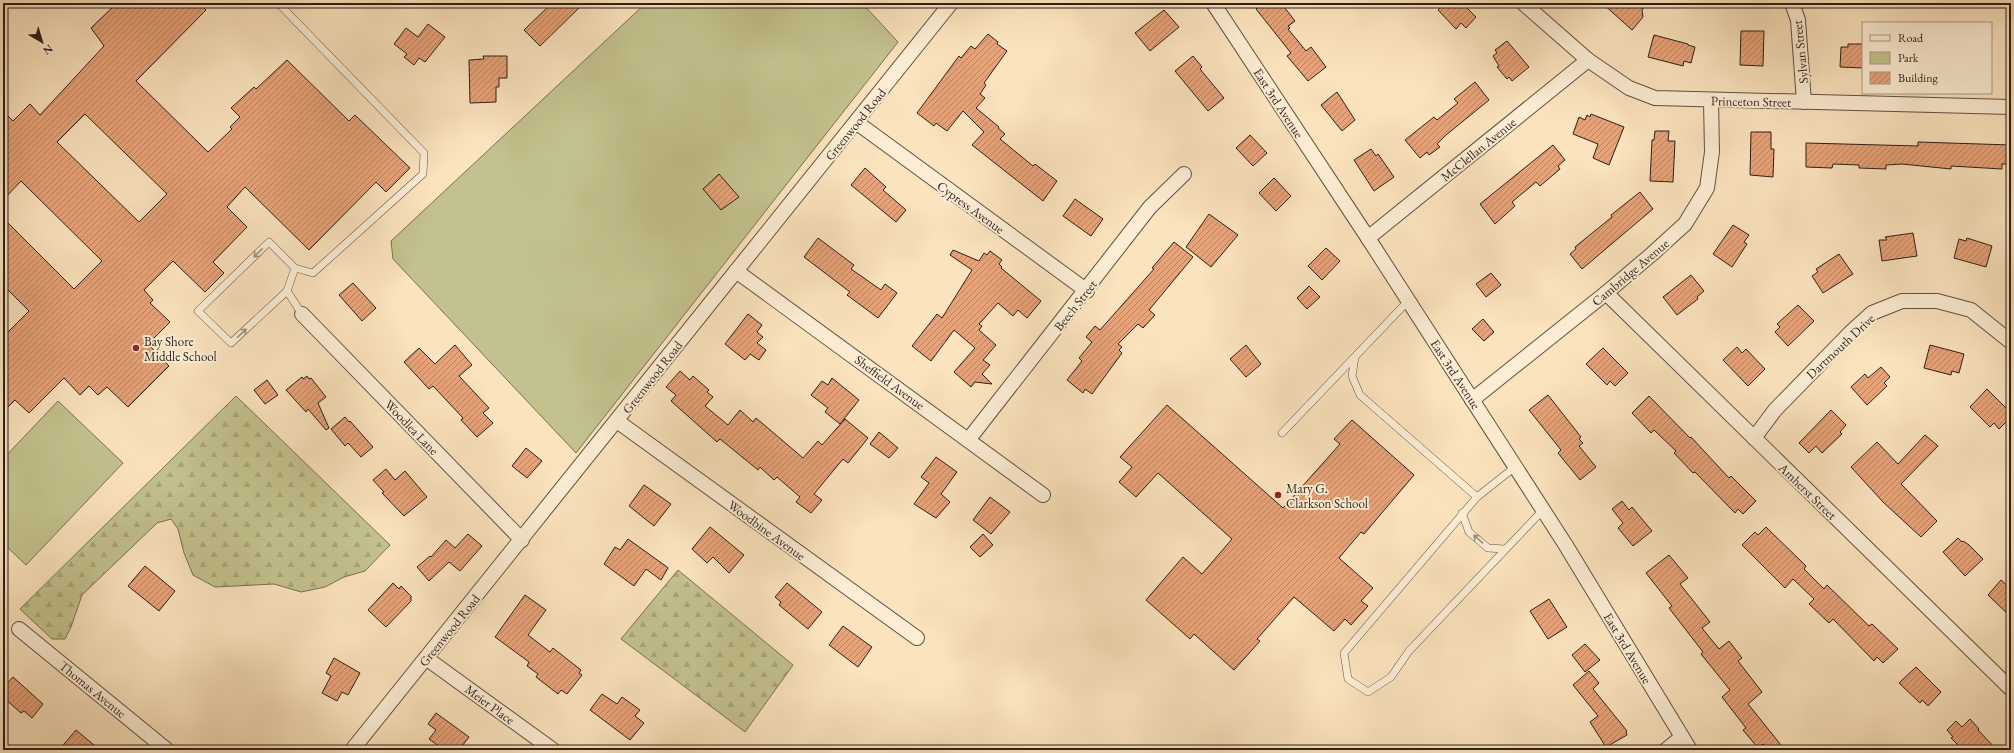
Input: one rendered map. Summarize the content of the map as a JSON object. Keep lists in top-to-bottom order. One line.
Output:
{"streets":{"street":["Sylvan Street","Princeton Street","East 3rd Avenue","Greenwood Road","McClellan Avenue","Cypress Avenue","Cambridge Avenue","Beech Street","Dartmouth Drive","Sheffield Avenue","Woodlea Lane","Amherst Street","Woodbine Avenue","Thomas Avenue","Meier Place"]},"crossings":[["Sylvan Street","Princeton Street"],["Princeton Street","McClellan Avenue"],["Princeton Street","Cambridge Avenue"],["East 3rd Avenue","McClellan Avenue"],["East 3rd Avenue","Cambridge Avenue"],["Greenwood Road","Cypress Avenue"],["Greenwood Road","Sheffield Avenue"],["Greenwood Road","Woodlea Lane"],["Greenwood Road","Woodbine Avenue"],["Greenwood Road","Meier Place"],["Cypress Avenue","Beech Street"],["Cambridge Avenue","Amherst Street"],["Beech Street","Sheffield Avenue"],["Dartmouth Drive","Amherst Street"]],"places":["Bay Shore Middle School","Mary G. Clarkson School"],"legend":["Road","Park","Building"],"north":"bottom right"}
